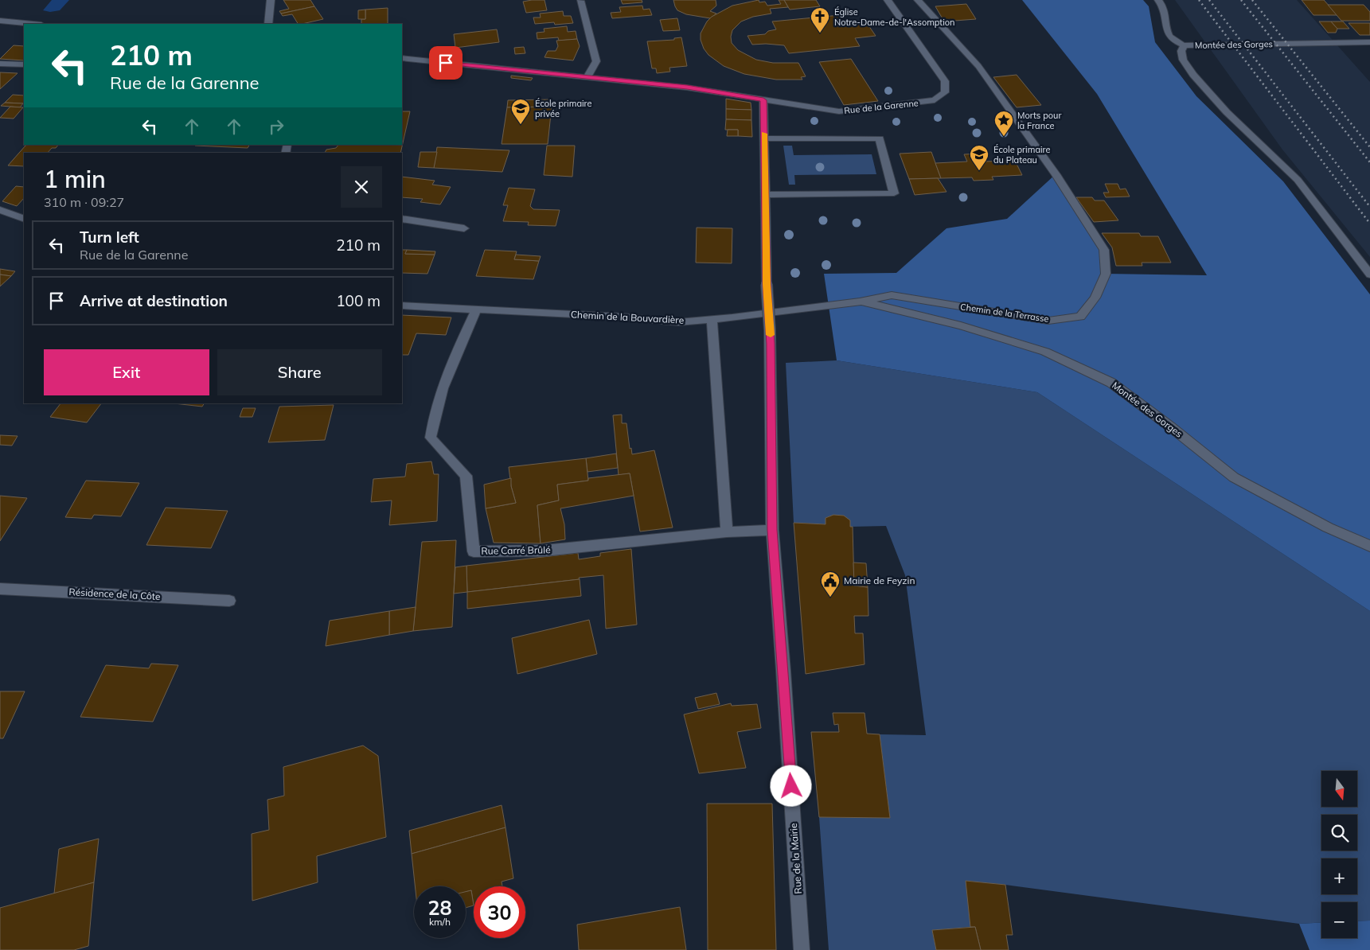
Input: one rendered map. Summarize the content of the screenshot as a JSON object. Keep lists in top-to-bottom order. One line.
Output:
{"streets":{"street":["Montée des Gorges","Rue de la Garenne","Chemin de la Terrasse","Chemin de la Bouvardière","Rue Carré Brûlé","Résidence de la Côte","Rue de la Mairie"]},"crossings":[["Montée des Gorges","Chemin de la Terrasse"],["Rue de la Garenne","Rue de la Mairie"],["Chemin de la Terrasse","Chemin de la Bouvardière"],["Chemin de la Bouvardière","Rue Carré Brûlé"],["Rue Carré Brûlé","Rue de la Mairie"]],"places":{"church":["Église Notre-Dame-de-l'Assomption"],"school or university":["École primaire privée","École primaire du Plateau"],"place":["Morts pour la France"],"public building":["Mairie de Feyzin"]},"north":"bottom","page":{"turn":["210 m","Rue de la Garenne"],"heading":["1 min","310 m · 09:27"],"list":[{"name":"Turn left","note":"Rue de la Garenne","value":"210 m"},{"name":"Arrive at destination","value":"100 m"}],"buttons":["Exit","Share"],"map_buttons":["+","−"],"speed":"28 km/h","limit":"30"}}
